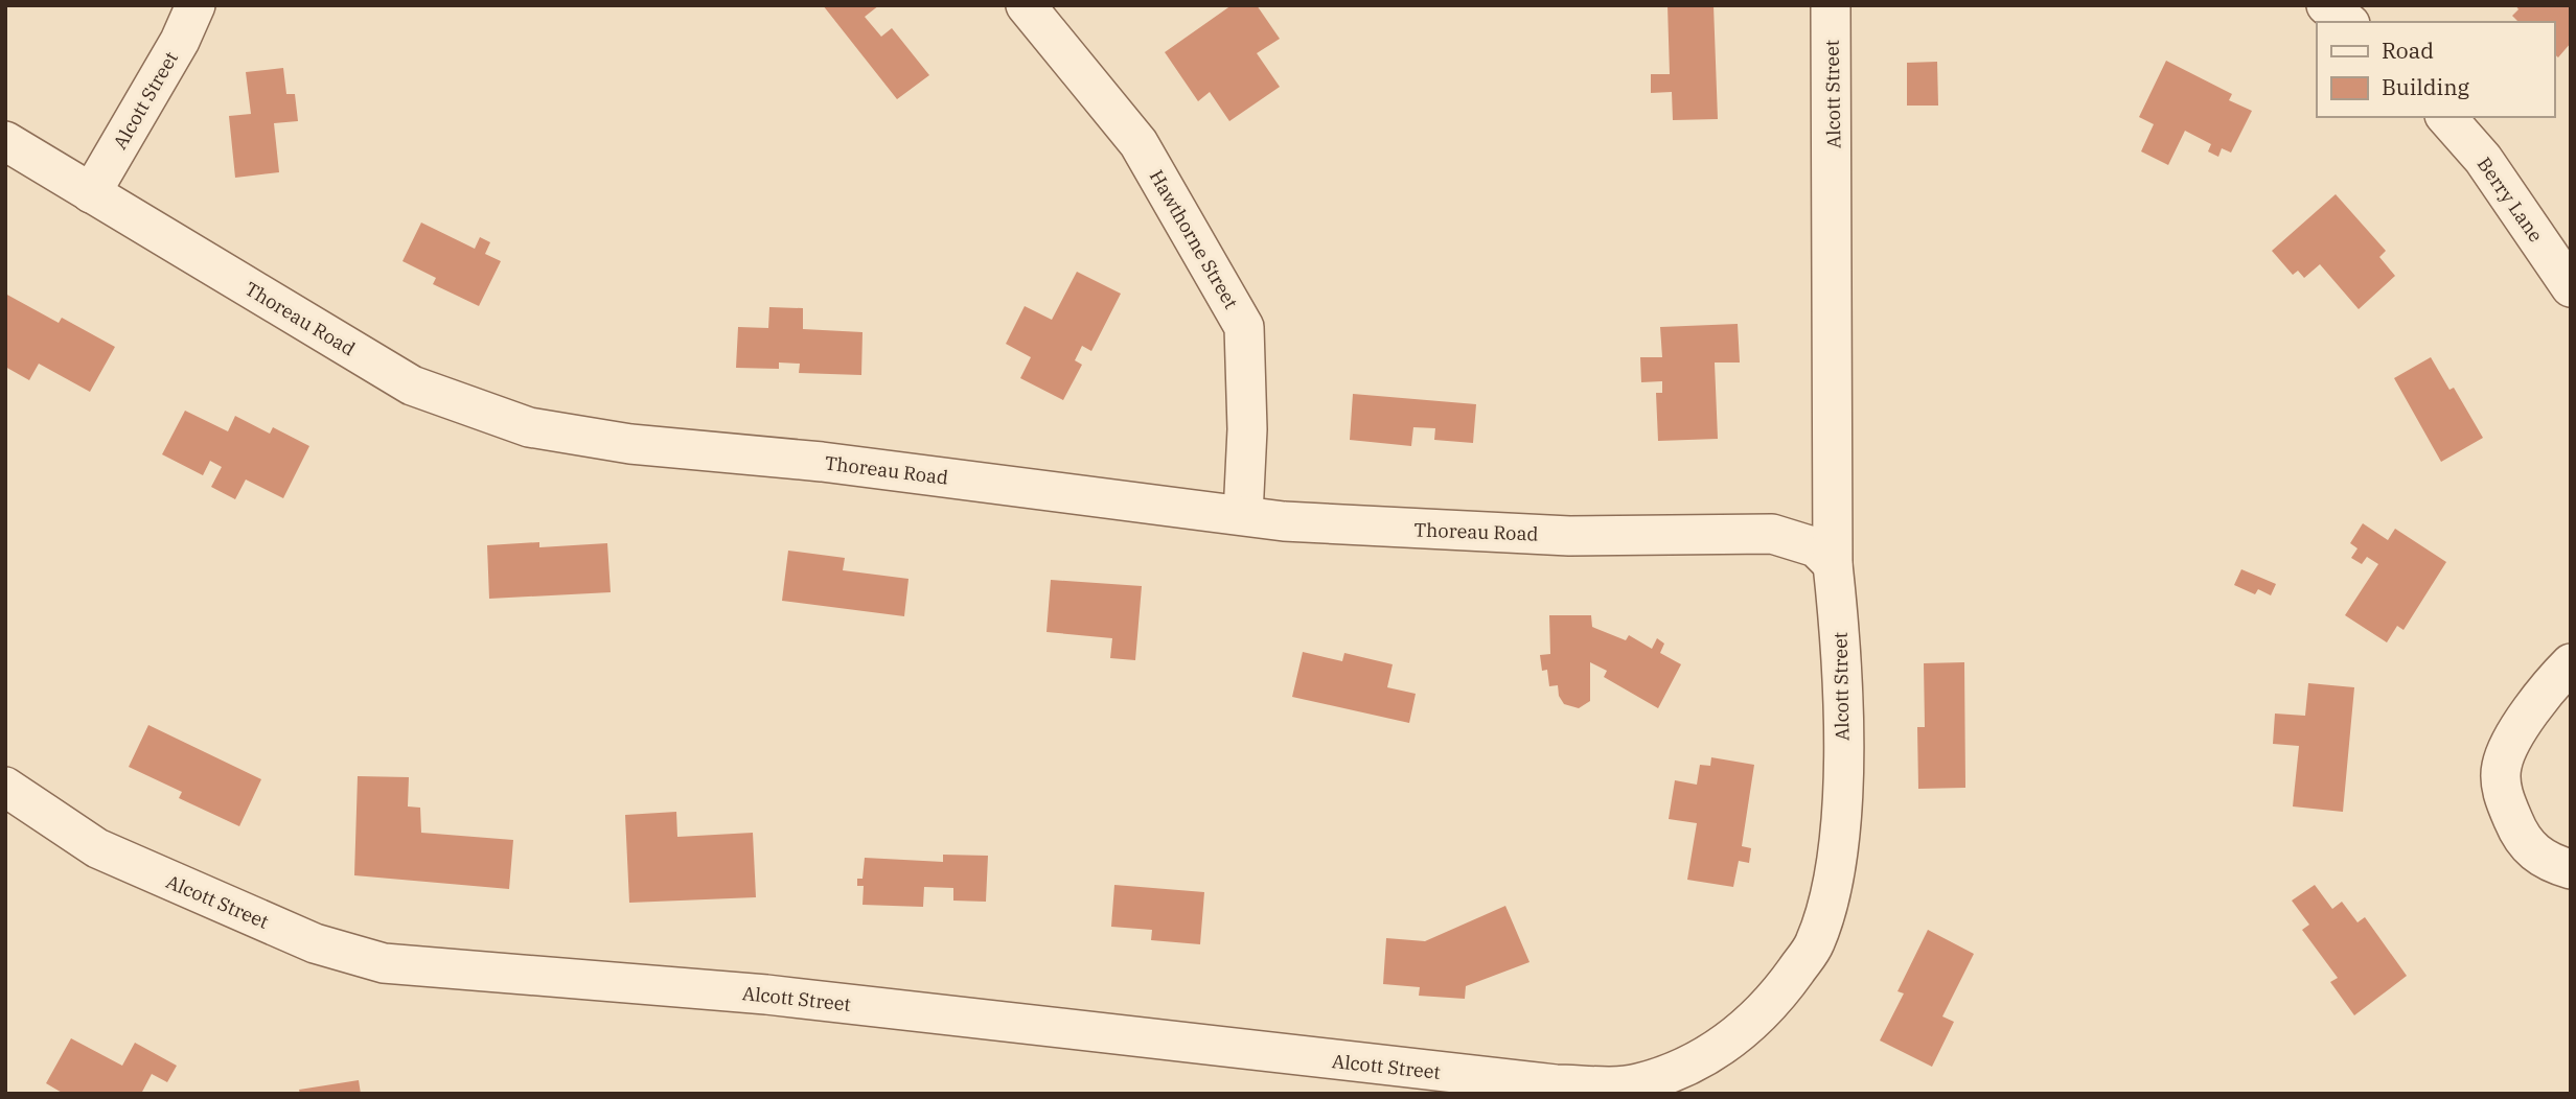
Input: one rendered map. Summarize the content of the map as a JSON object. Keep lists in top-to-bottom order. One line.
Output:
{"streets":{"street":["Alcott Street","Berry Lane","Hawthorne Street","Thoreau Road"]},"crossings":[["Alcott Street","Thoreau Road"],["Hawthorne Street","Thoreau Road"]],"legend":["Road","Building"]}
